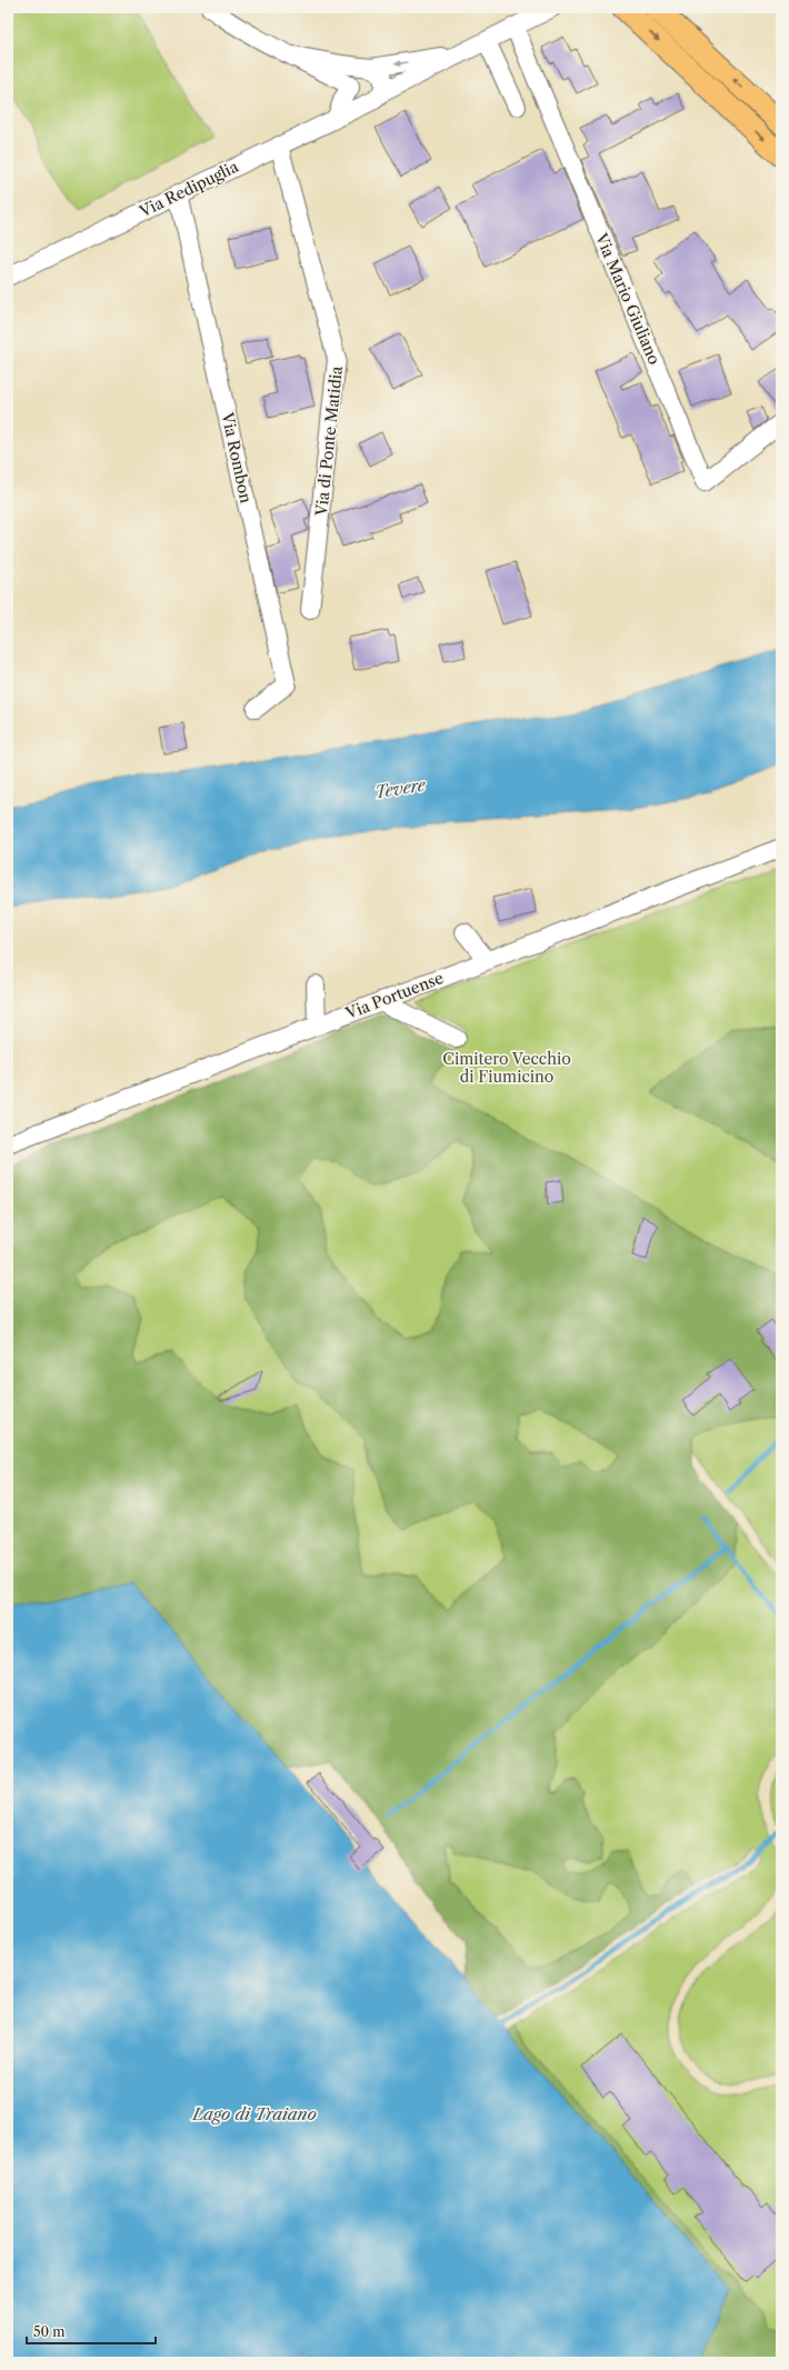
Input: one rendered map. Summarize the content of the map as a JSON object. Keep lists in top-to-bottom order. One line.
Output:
{"streets":{"street":["Via Redipuglia","Via Mario Giuliano","Via di Ponte Matidia","Via Rombon","Via Portuense"]},"crossings":[["Via Redipuglia","Via Mario Giuliano"],["Via Redipuglia","Via di Ponte Matidia"],["Via Redipuglia","Via Rombon"]],"water":["Tevere","Lago di Traiano"],"parks":["Cimitero Vecchio di Fiumicino"],"scale_bar":"50 m"}
